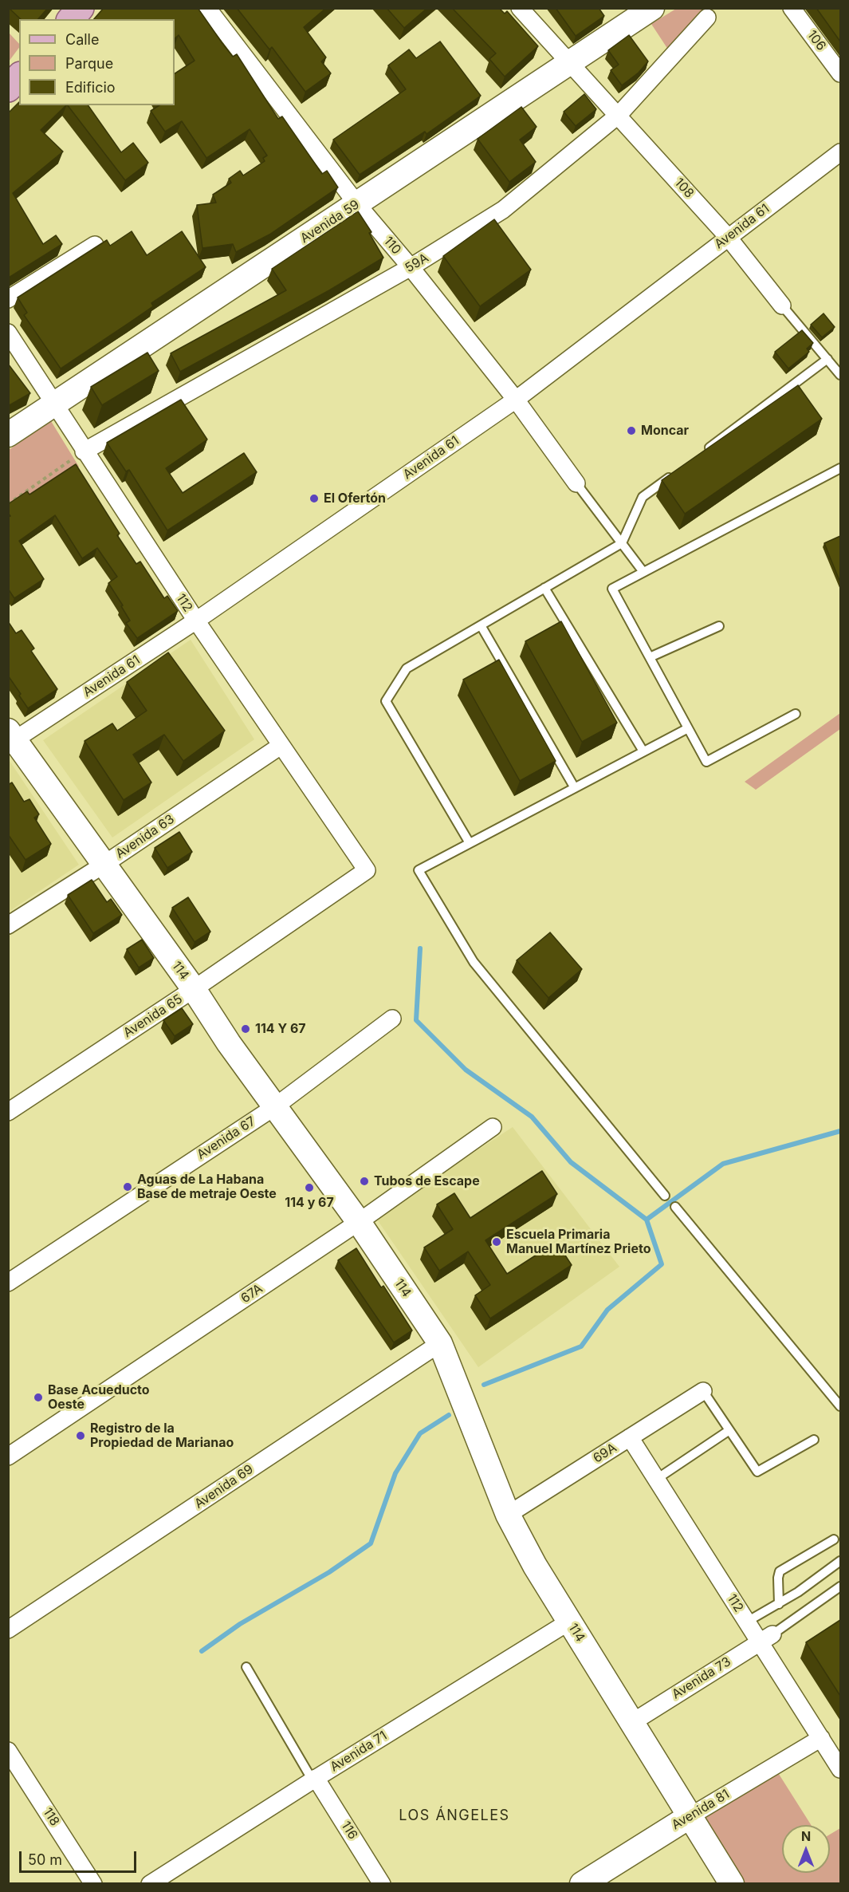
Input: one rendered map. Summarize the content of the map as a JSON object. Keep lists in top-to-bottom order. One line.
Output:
{"streets":{"main road":["Avenida 59","114","Avenida 81"],"street":["106","108","Avenida 61","110","59A","112","Avenida 63","Avenida 65","Avenida 67","67A","69A","Avenida 69","Avenida 73","Avenida 71","118","116"]},"crossings":[["108","Avenida 59"],["108","Avenida 61"],["108","59A"],["Avenida 59","110"],["Avenida 59","112"],["Avenida 61","110"],["Avenida 61","112"],["Avenida 61","114"],["110","59A"],["59A","112"],["112","Avenida 63"],["112","Avenida 65"],["112","69A"],["112","Avenida 73"],["112","Avenida 81"],["Avenida 63","114"],["114","Avenida 65"],["114","Avenida 67"],["114","67A"],["114","69A"],["114","Avenida 69"],["114","Avenida 73"],["114","Avenida 71"],["114","Avenida 81"],["Avenida 71","116"]],"districts":["LOS ÁNGELES"],"places":["Moncar","El Ofertón","114 Y 67","Tubos de Escape","Aguas de La Habana Base de metraje Oeste","114 y 67","Escuela Primaria Manuel Martínez Prieto","Base Acueducto Oeste","Registro de la Propiedad de Marianao"],"legend":["Calle","Parque","Edificio"],"scale_bar":"50 m","north":"top"}
